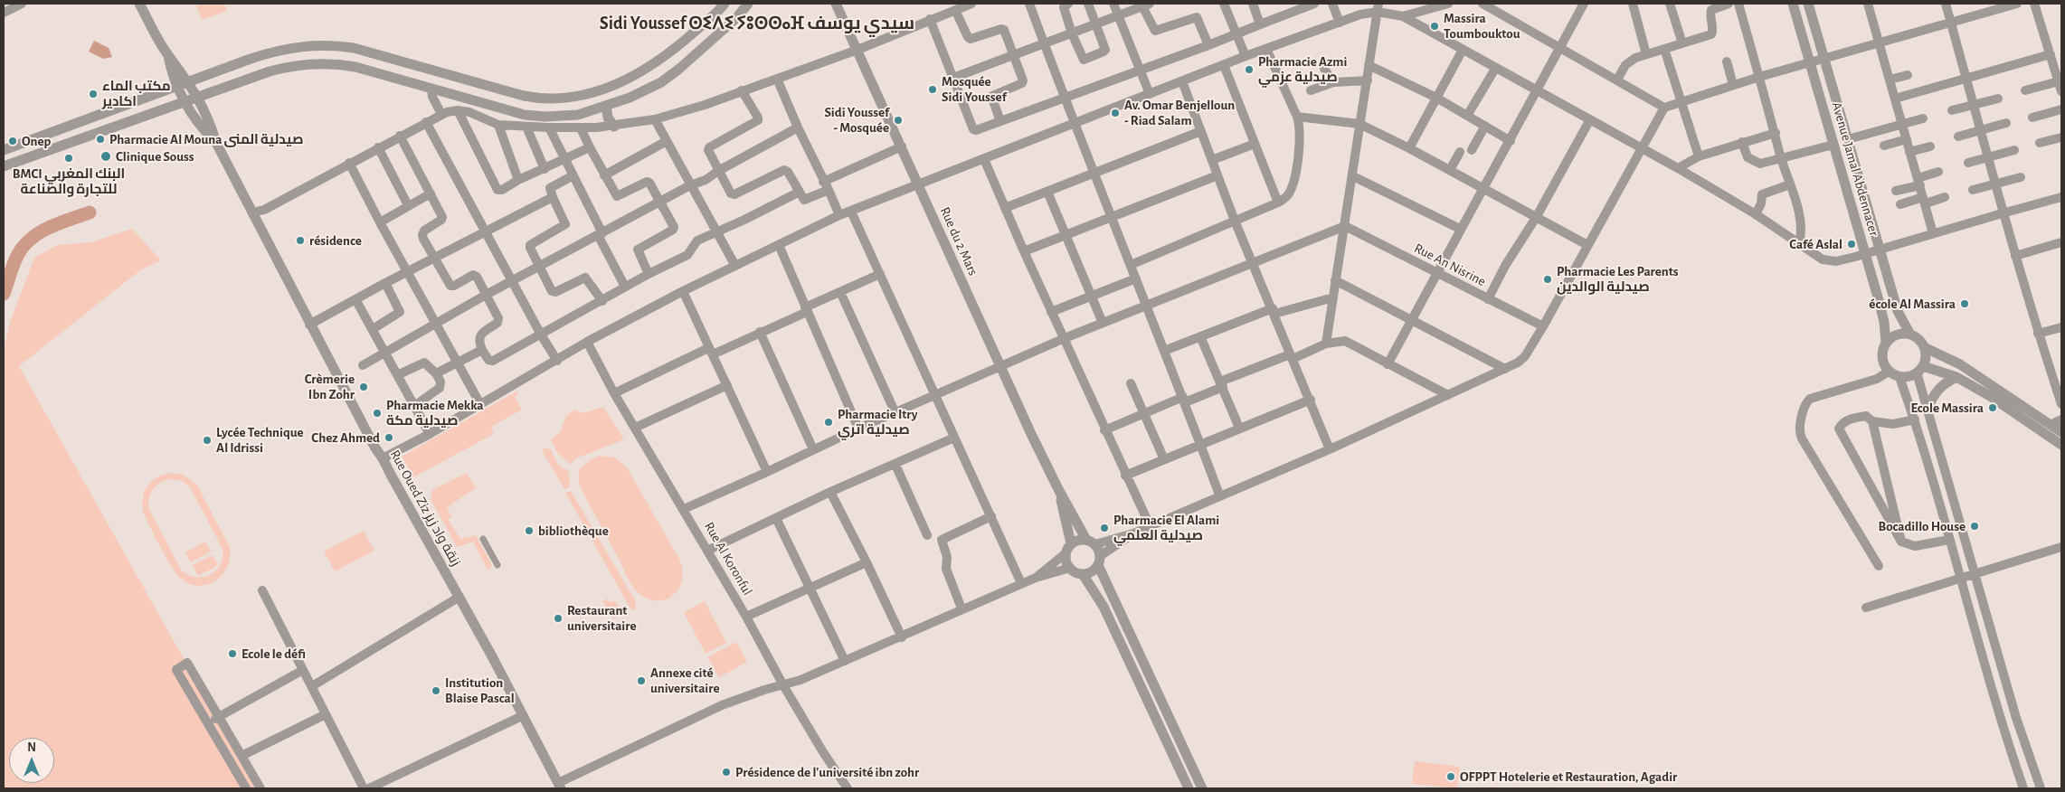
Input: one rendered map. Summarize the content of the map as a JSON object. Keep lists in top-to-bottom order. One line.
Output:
{"streets":{"street":["Avenue Jamal Abdennacer","Rue du 2 Mars","Rue An Nisrine","Rue Oued Ziz زنقة واد زيز","Rue Al Koronful"]},"districts":["Sidi Youssef ⵙⵉⴷⵉ ⵢⵓⵙⵙⴰⴼ سيدي يوسف"],"places":["Massira Toumbouktou","Pharmacie Azmi صيدلية عزمي","Mosquée Sidi Youssef","مكتب الماء اكادير","Av. Omar Benjelloun - Riad Salam","Sidi Youssef - Mosquée","Pharmacie Al Mouna صيدلية المنى","Onep","Clinique Souss","BMCI البنك المغربي للتجارة والصناعة","résidence","Café Aslal","Pharmacie Les Parents صيدلية الوالدين","école Al Massira","Crèmerie Ibn Zohr","Ecole Massira","Pharmacie Mekka صيدلية مكة","Pharmacie Itry صيدلية اتري","Chez Ahmed","Lycée Technique Al Idrissi","Bocadillo House","Pharmacie El Alami صيدلية العلمي","bibliothèque","Restaurant universitaire","Ecole le défi","Annexe cité universitaire","Institution Blaise Pascal","Présidence de l'université ibn zohr","OFPPT Hotelerie et Restauration, Agadir"],"north":"top"}
